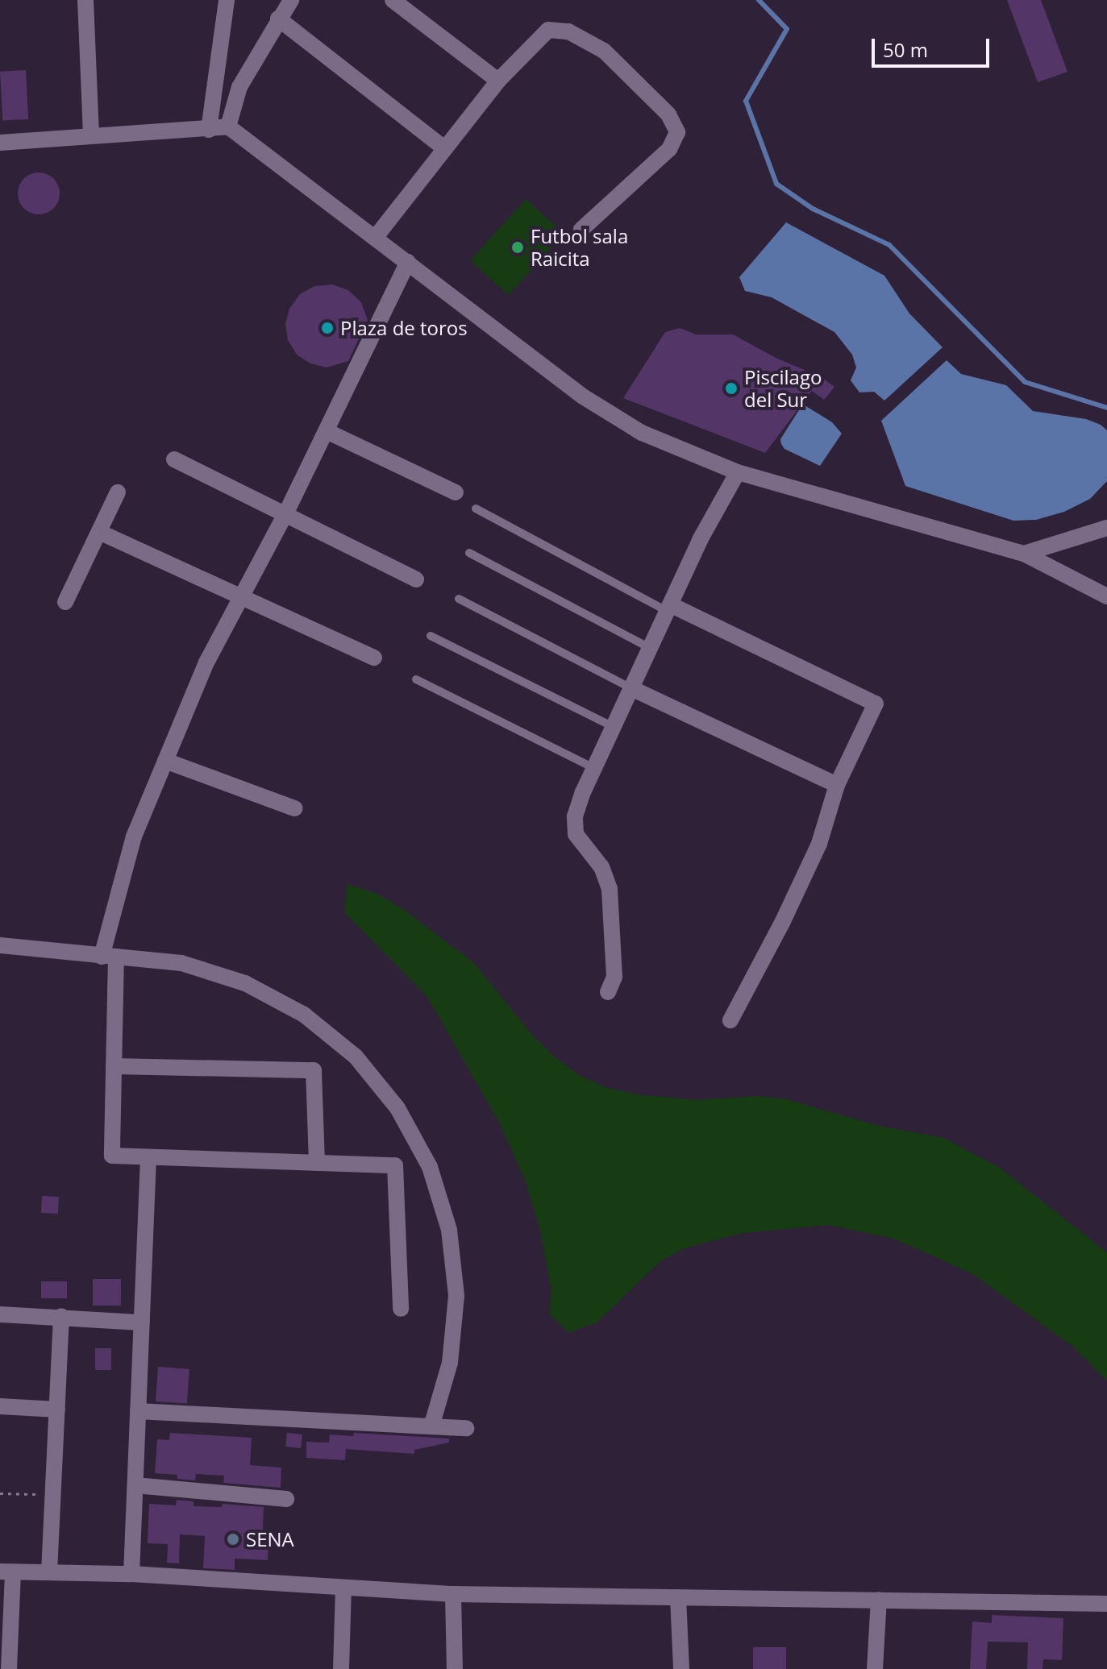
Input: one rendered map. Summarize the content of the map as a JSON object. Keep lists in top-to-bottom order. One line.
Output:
{"places":["Futbol sala Raicita","Plaza de toros","Piscilago del Sur","SENA"],"scale_bar":"50 m"}
